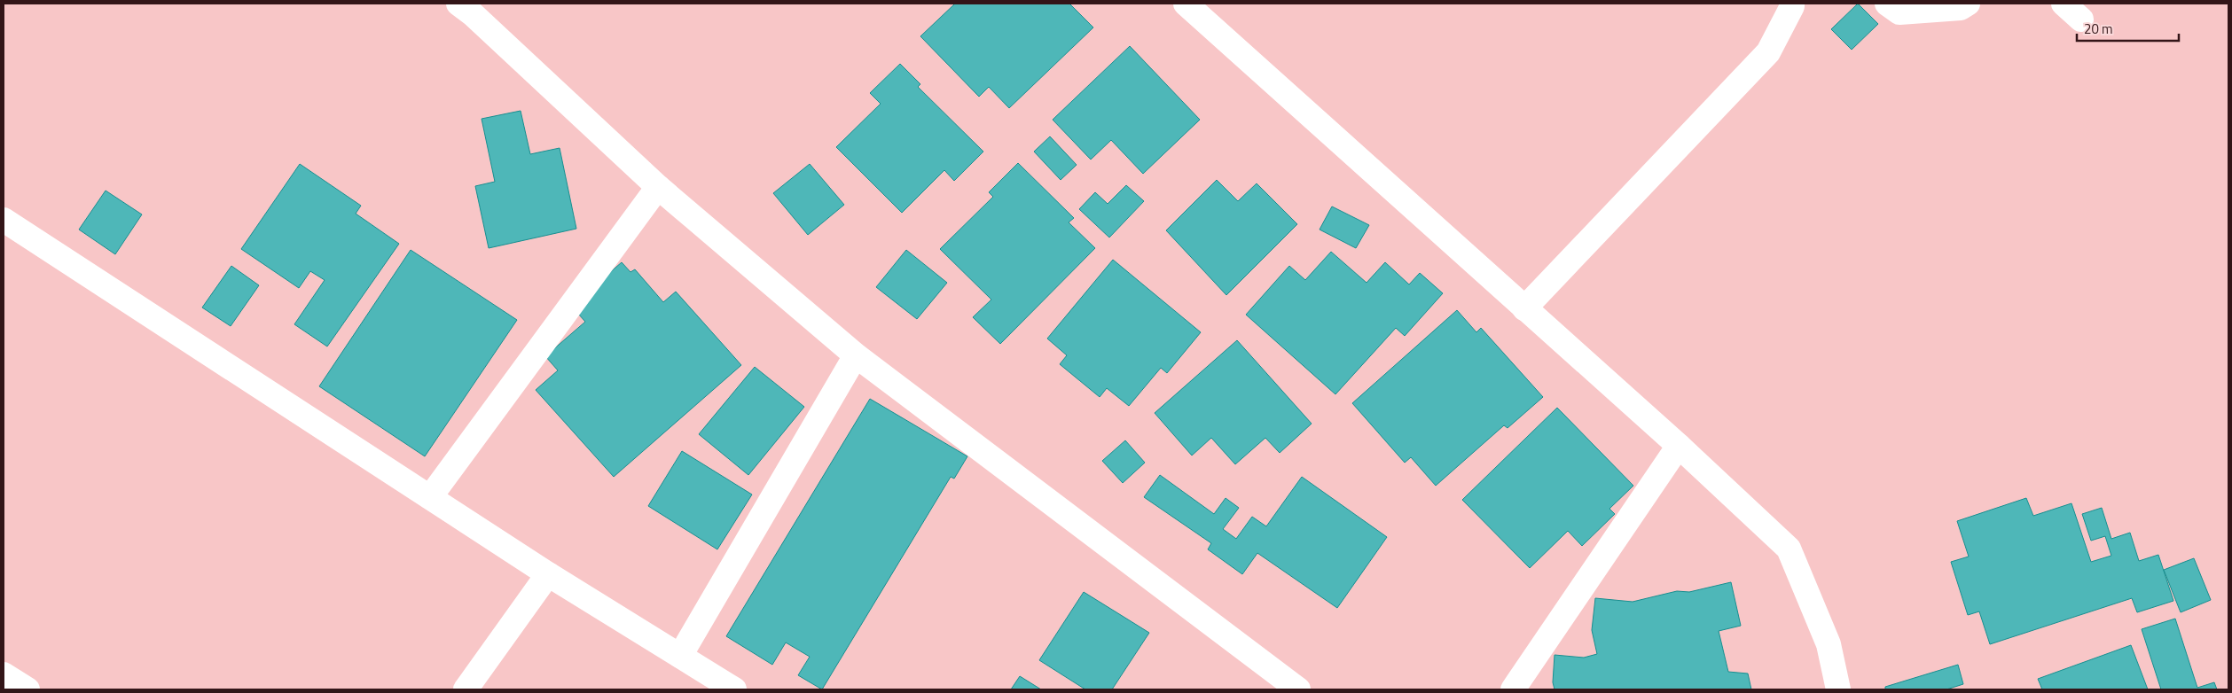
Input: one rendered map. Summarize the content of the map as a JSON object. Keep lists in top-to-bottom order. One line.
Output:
{"scale_bar":"20 m"}
